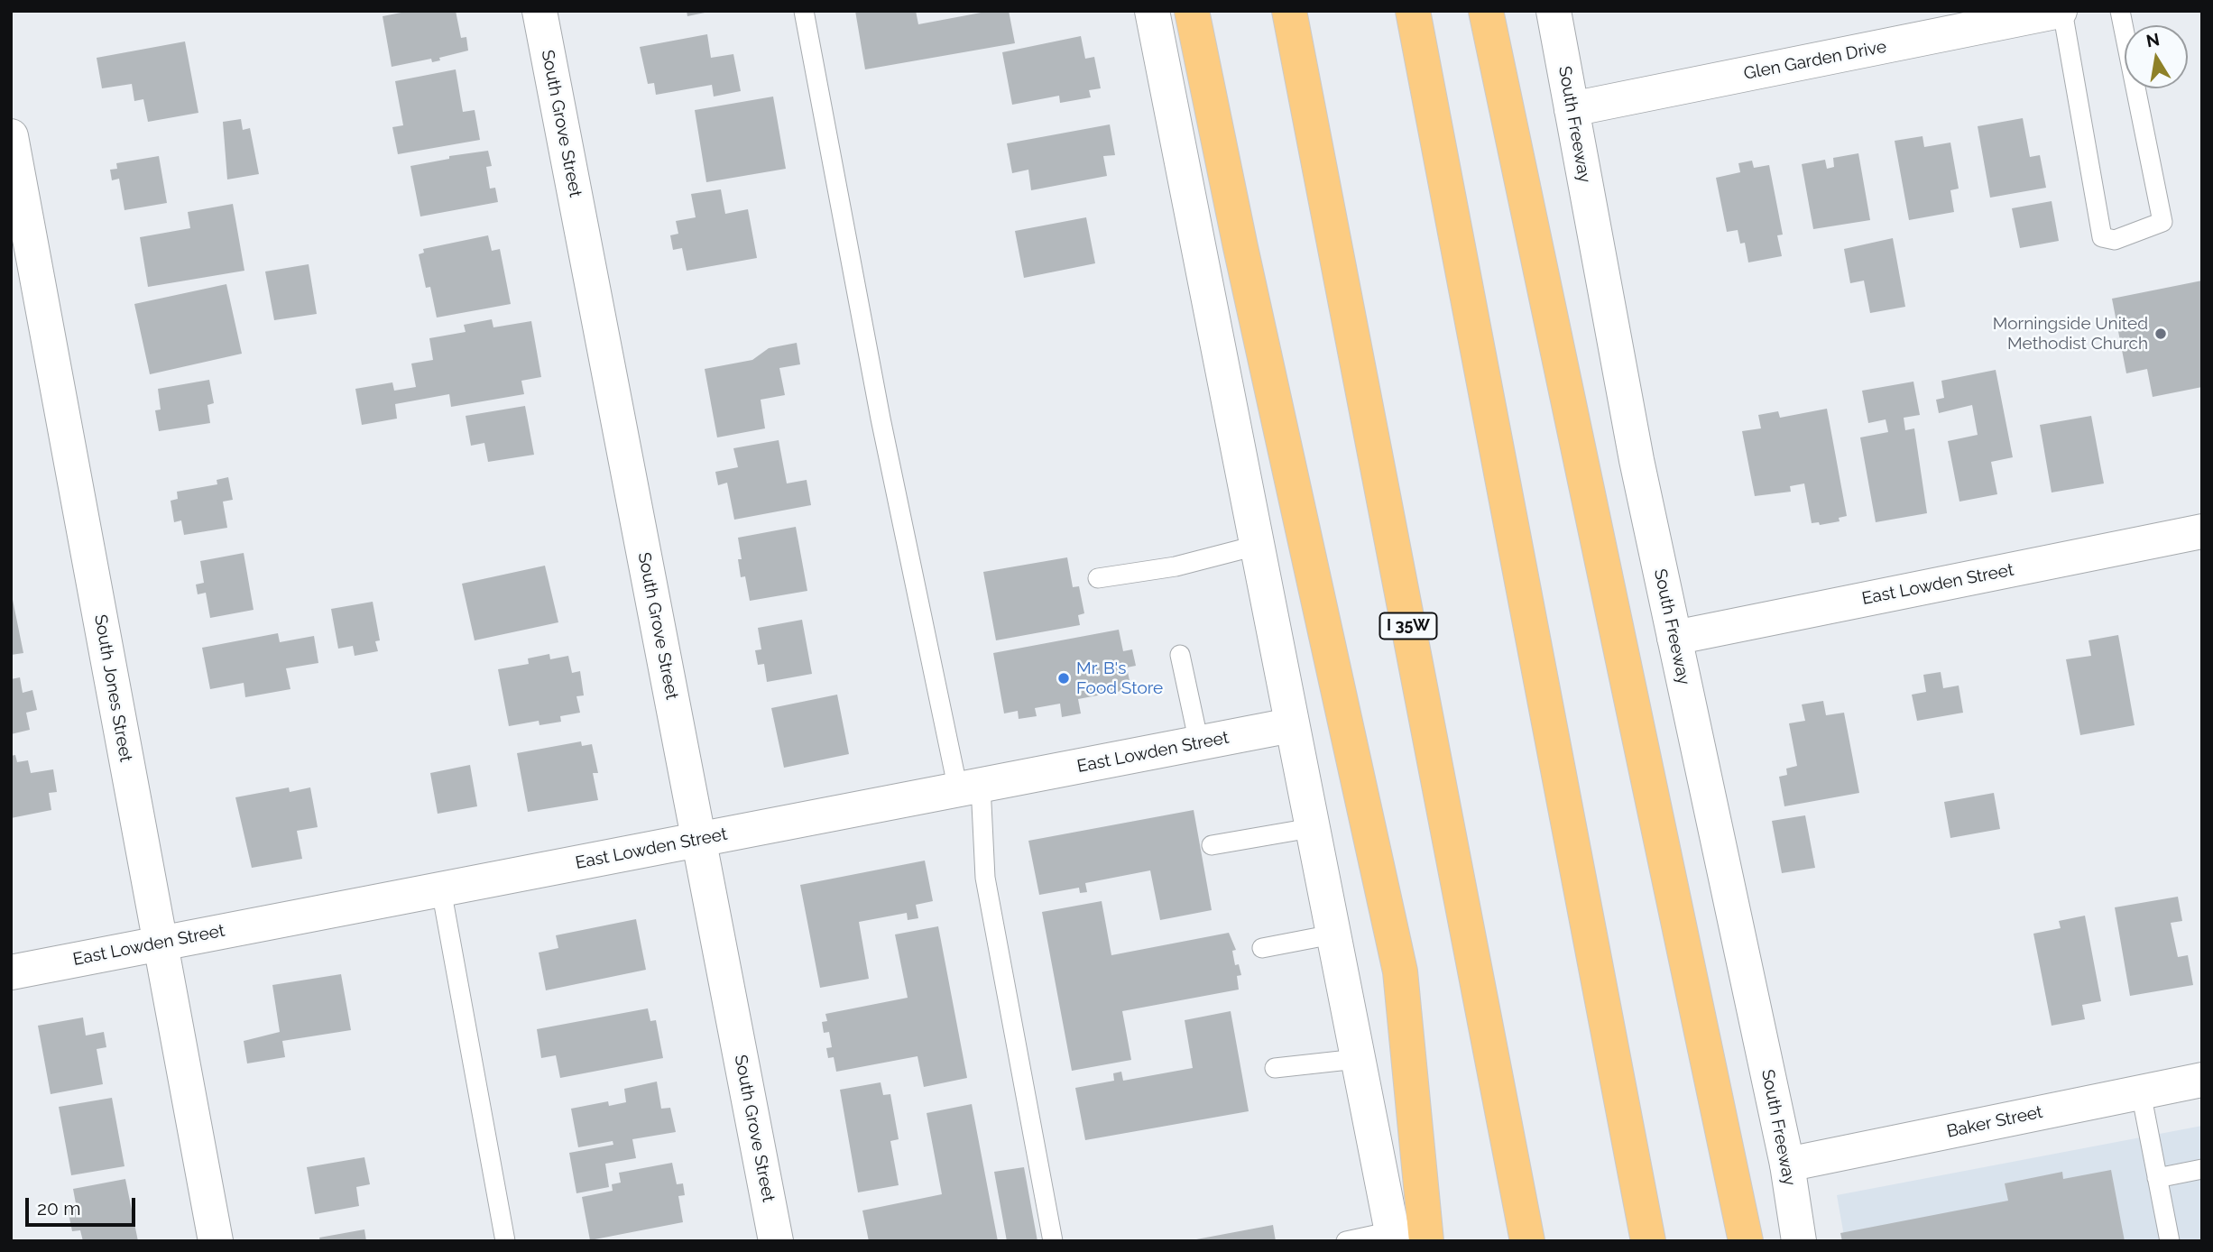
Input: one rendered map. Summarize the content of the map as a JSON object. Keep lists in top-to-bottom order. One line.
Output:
{"streets":{"highway":["I 35W"],"street":["Glen Garden Drive","South Grove Street","South Freeway","East Lowden Street","South Jones Street","Baker Street"]},"crossings":[["Glen Garden Drive","South Freeway"],["South Grove Street","East Lowden Street"],["South Freeway","East Lowden Street"],["South Freeway","Baker Street"],["East Lowden Street","South Jones Street"]],"places":["Morningside United Methodist Church","Mr. B's Food Store"],"scale_bar":"20 m","north":"top"}
